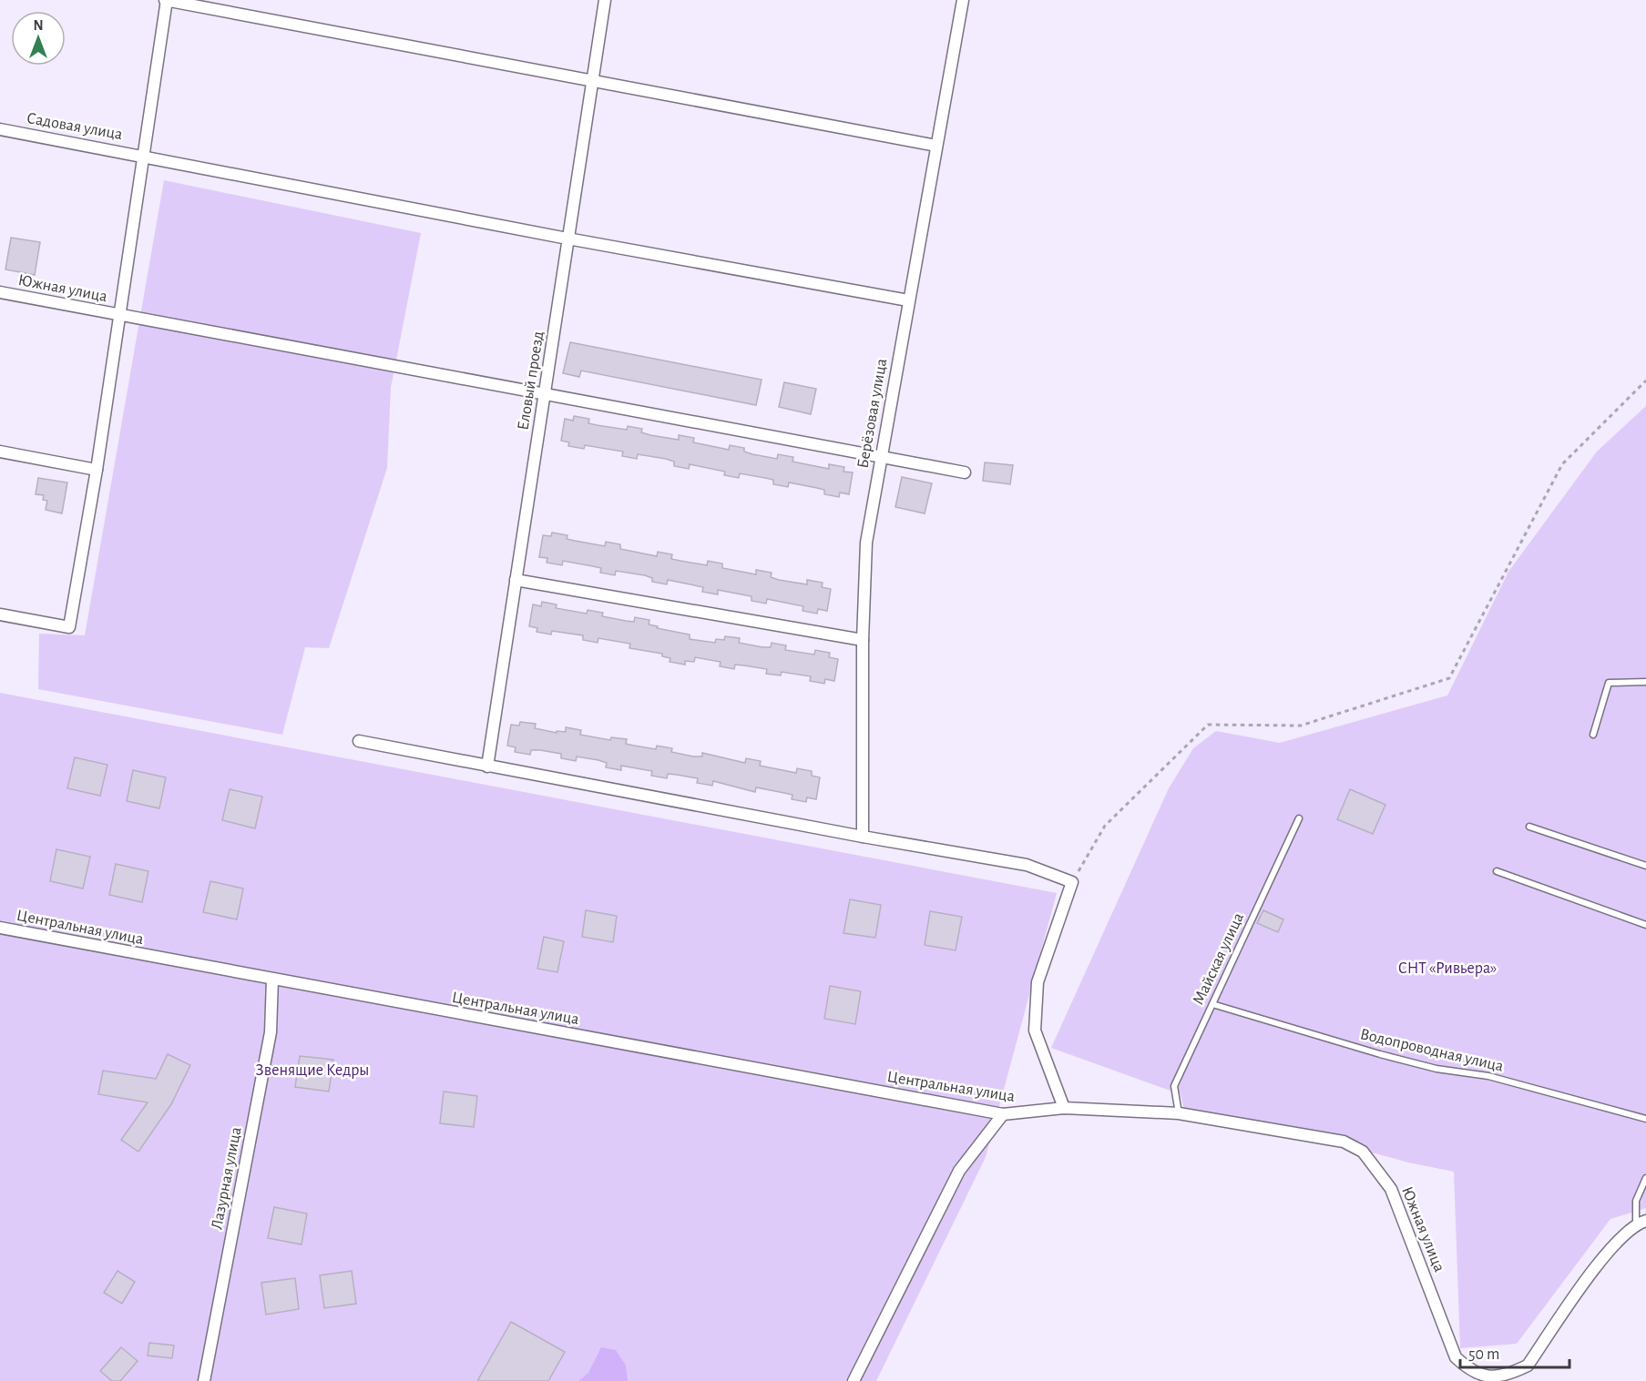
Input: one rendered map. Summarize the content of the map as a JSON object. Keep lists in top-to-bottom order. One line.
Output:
{"streets":{"street":["Садовая улица","Южная улица","Еловый проезд","Берёзовая улица","Центральная улица","Лазурная улица"],"lane":["Майская улица","Водопроводная улица"]},"crossings":[["Садовая улица","Еловый проезд"],["Садовая улица","Берёзовая улица"],["Южная улица","Еловый проезд"],["Южная улица","Берёзовая улица"],["Южная улица","Центральная улица"],["Южная улица","Майская улица"],["Центральная улица","Лазурная улица"],["Майская улица","Водопроводная улица"]],"parks":["СНТ «Ривьера»","Звенящие Кедры"],"scale_bar":"50 m","north":"top"}
